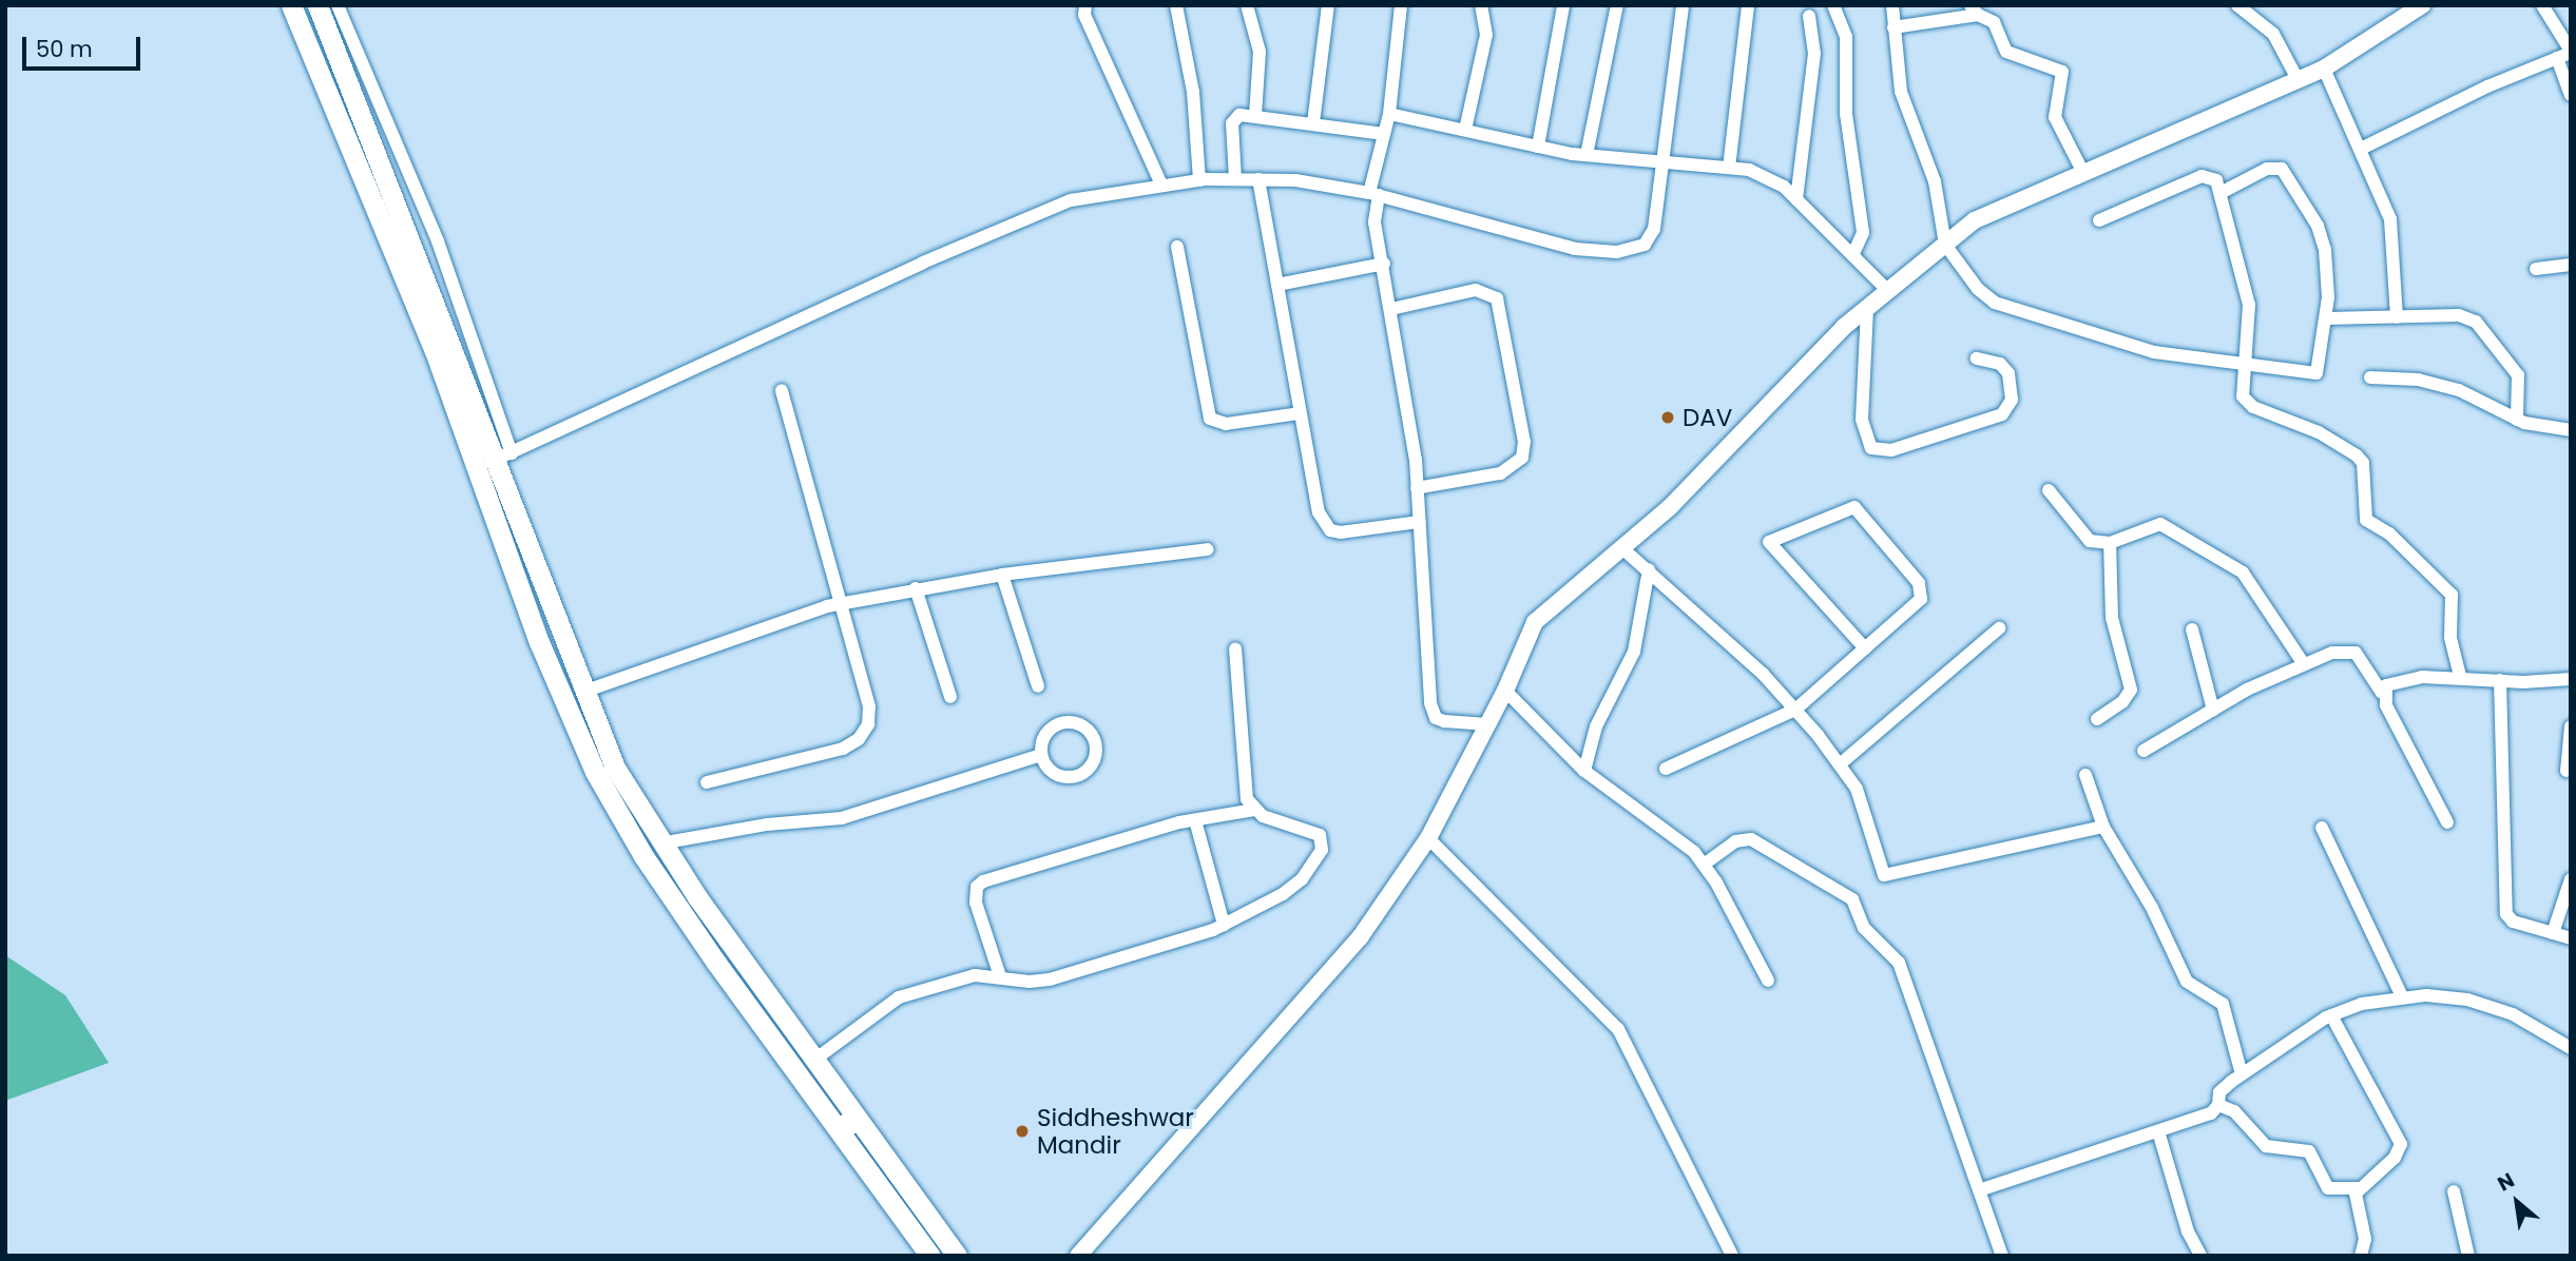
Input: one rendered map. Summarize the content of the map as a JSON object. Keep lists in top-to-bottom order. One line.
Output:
{"places":["DAV","Siddheshwar Mandir"],"scale_bar":"50 m","north":"top left"}
